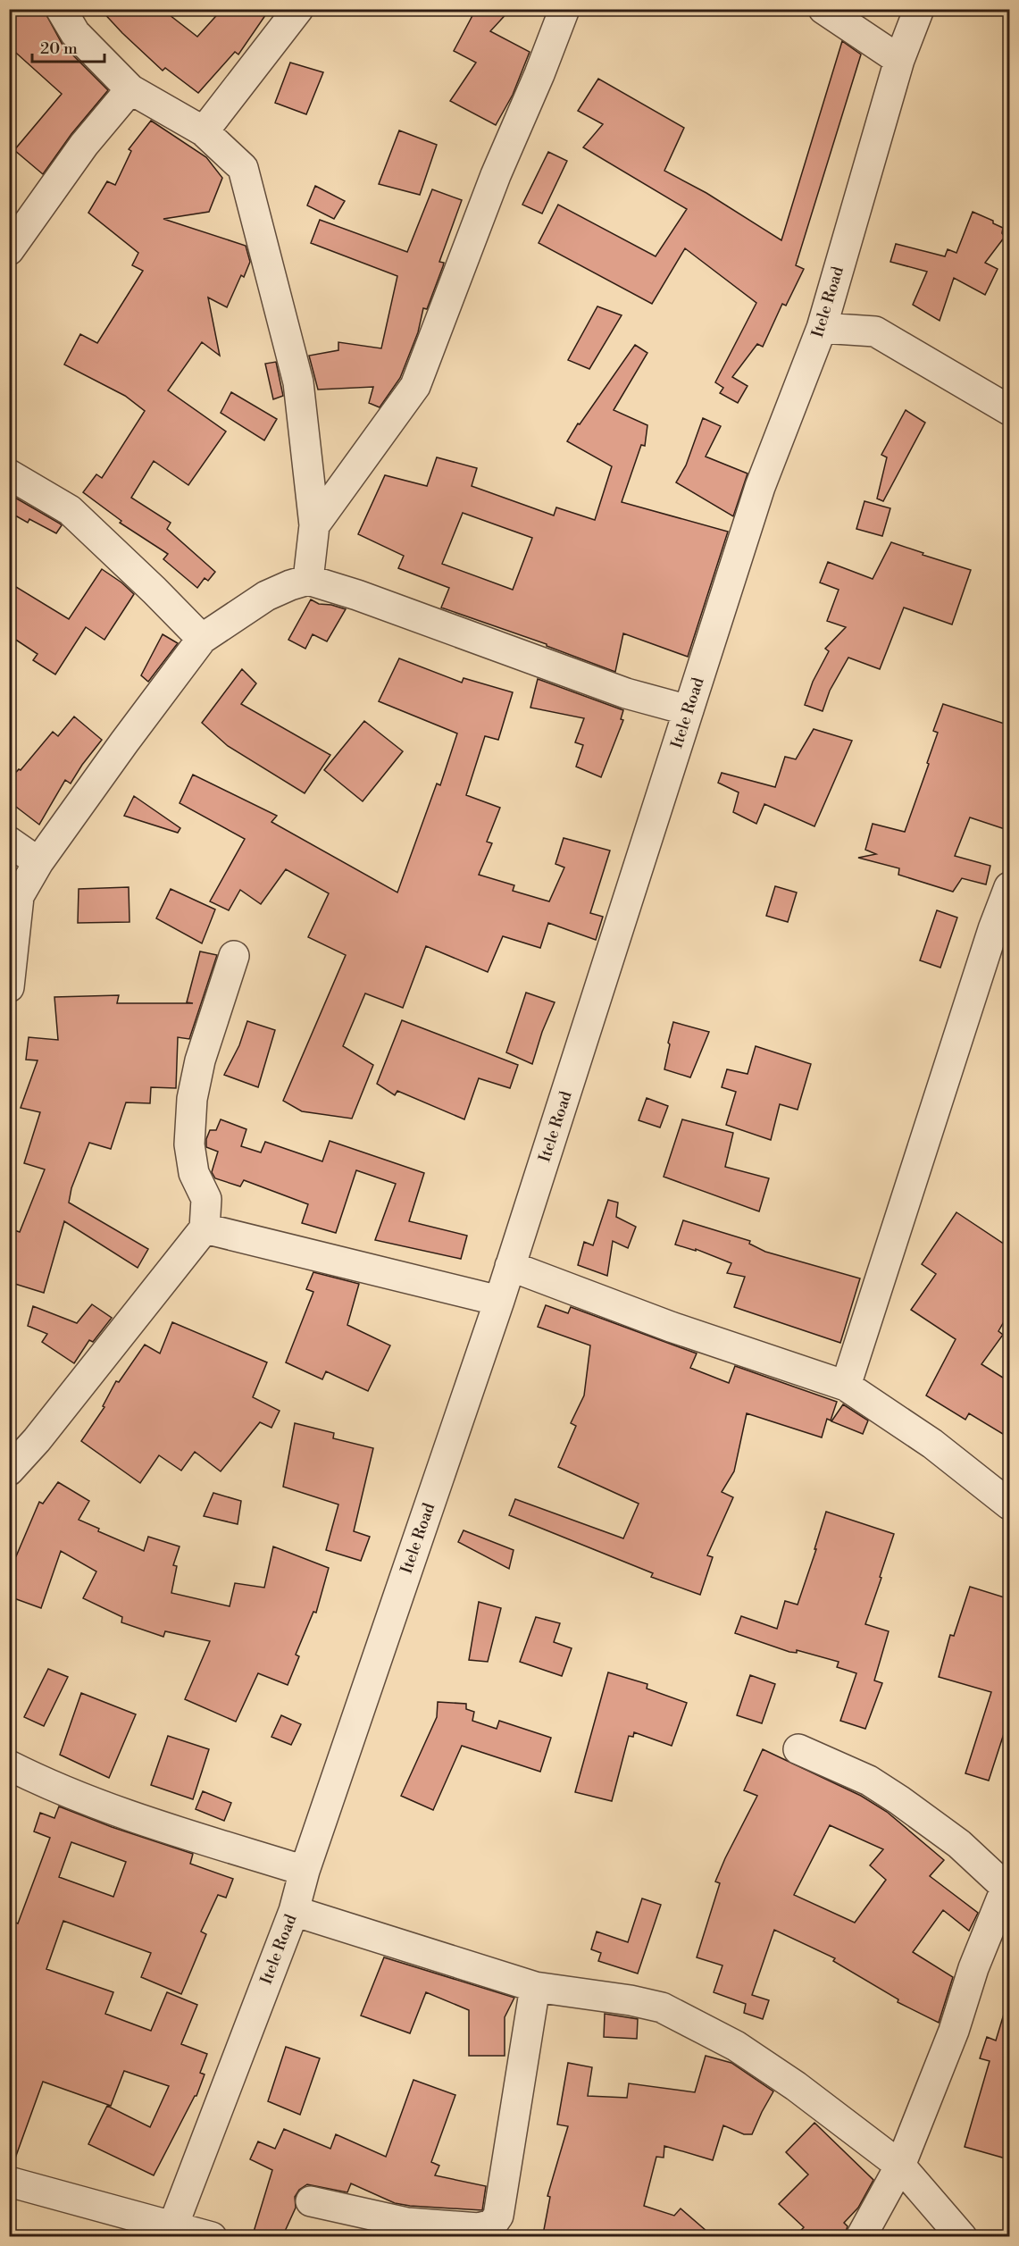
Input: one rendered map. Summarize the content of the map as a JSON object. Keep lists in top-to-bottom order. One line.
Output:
{"streets":{"street":["Itele Road"]},"scale_bar":"20 m"}
